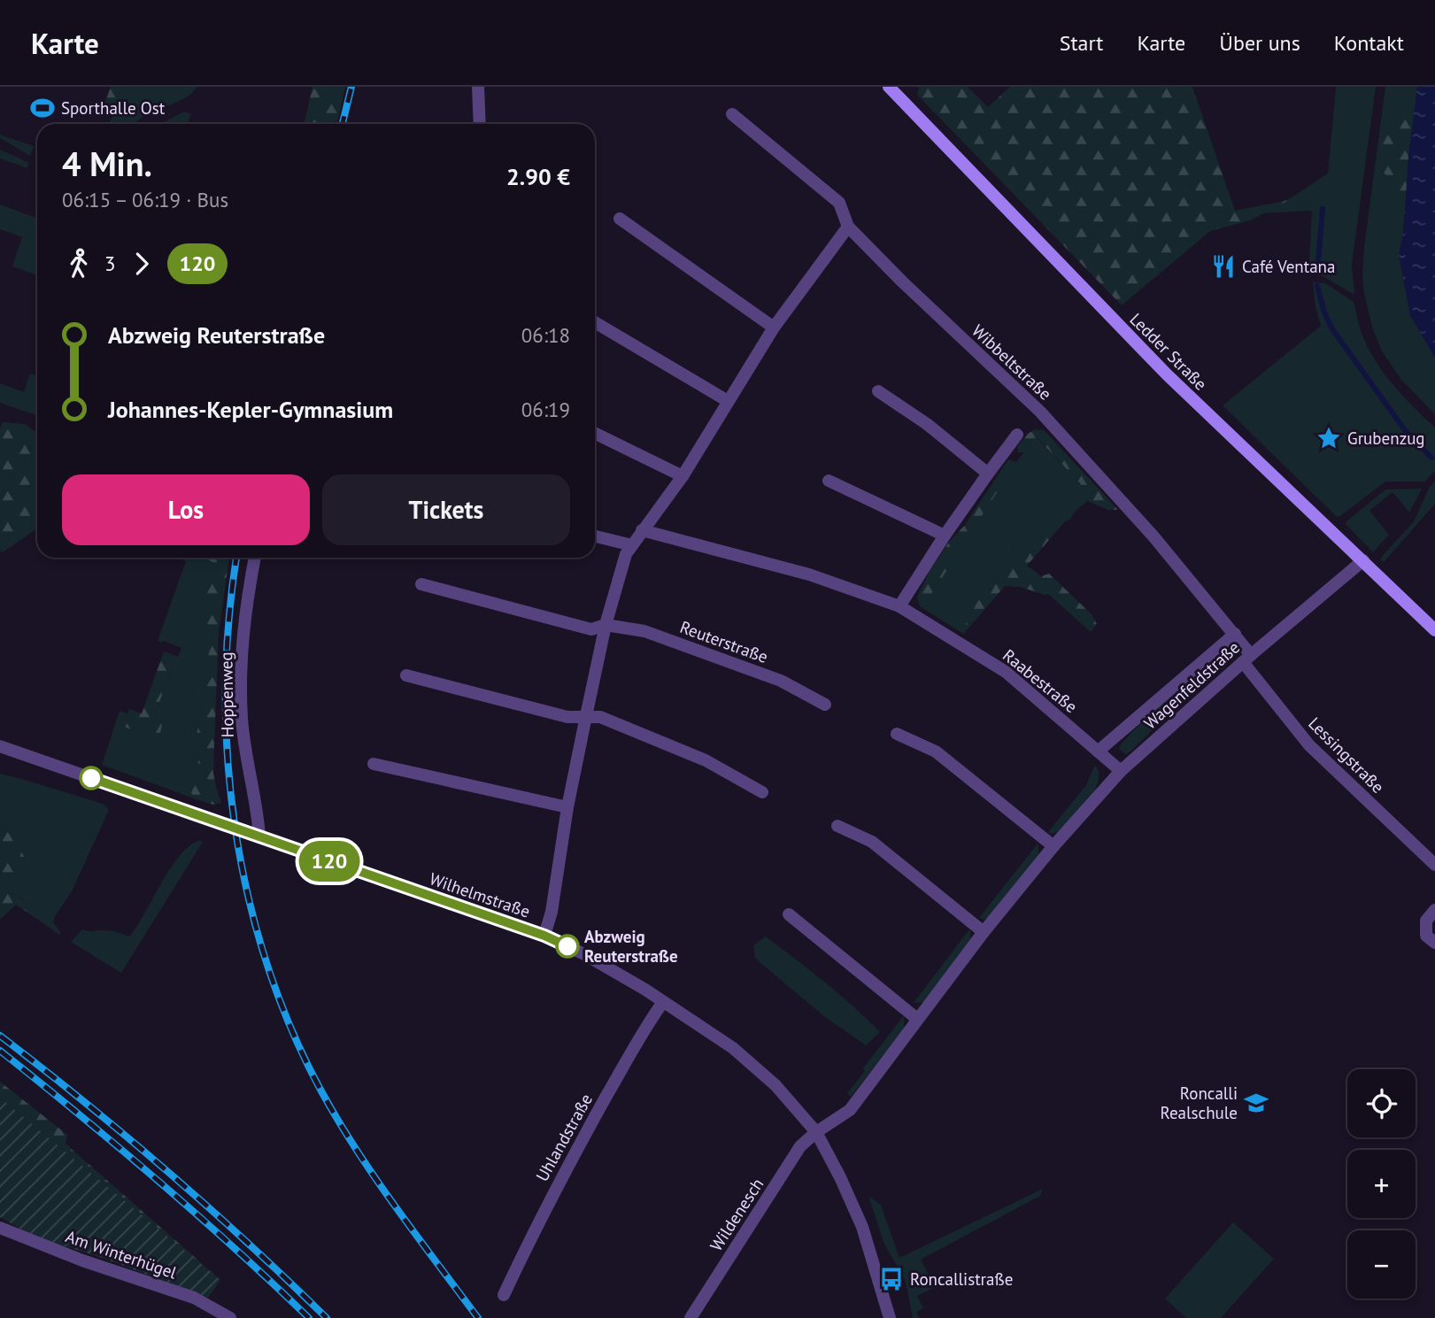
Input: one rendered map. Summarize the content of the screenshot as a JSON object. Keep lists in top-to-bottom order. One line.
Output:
{"streets":{"main road":["Ledder Straße"],"street":["Wibbeltstraße","Reuterstraße","Raabestraße","Wagenfeldstraße","Hoppenweg","Lessingstraße","Wilhelmstraße","Uhlandstraße","Wildenesch","Am Winterhügel"]},"crossings":[["Ledder Straße","Wagenfeldstraße"],["Wibbeltstraße","Wagenfeldstraße"],["Wibbeltstraße","Lessingstraße"],["Raabestraße","Wagenfeldstraße"],["Wagenfeldstraße","Lessingstraße"],["Wagenfeldstraße","Wilhelmstraße"],["Wagenfeldstraße","Wildenesch"],["Hoppenweg","Wilhelmstraße"],["Wilhelmstraße","Uhlandstraße"],["Wilhelmstraße","Wildenesch"]],"places":{"sports":["Sporthalle Ost"],"restaurant":["Café Ventana"],"place":["Grubenzug"],"other":["Abzweig Reuterstraße"],"school or university":["Roncalli Realschule"],"bus stop":["Roncallistraße"]},"lines":["bus line 120"],"page":{"header":"Karte","nav":["Start","Karte","Über uns","Kontakt"],"on_map":"120","heading":["4 Min.","06:15 – 06:19 · Bus","2.90 €"],"legs":["3","120"],"list":[{"name":"Abzweig Reuterstraße","value":"06:18"},{"name":"Johannes-Kepler-Gymnasium","value":"06:19"}],"buttons":["Los","Tickets"],"map_buttons":["+","−"]}}
